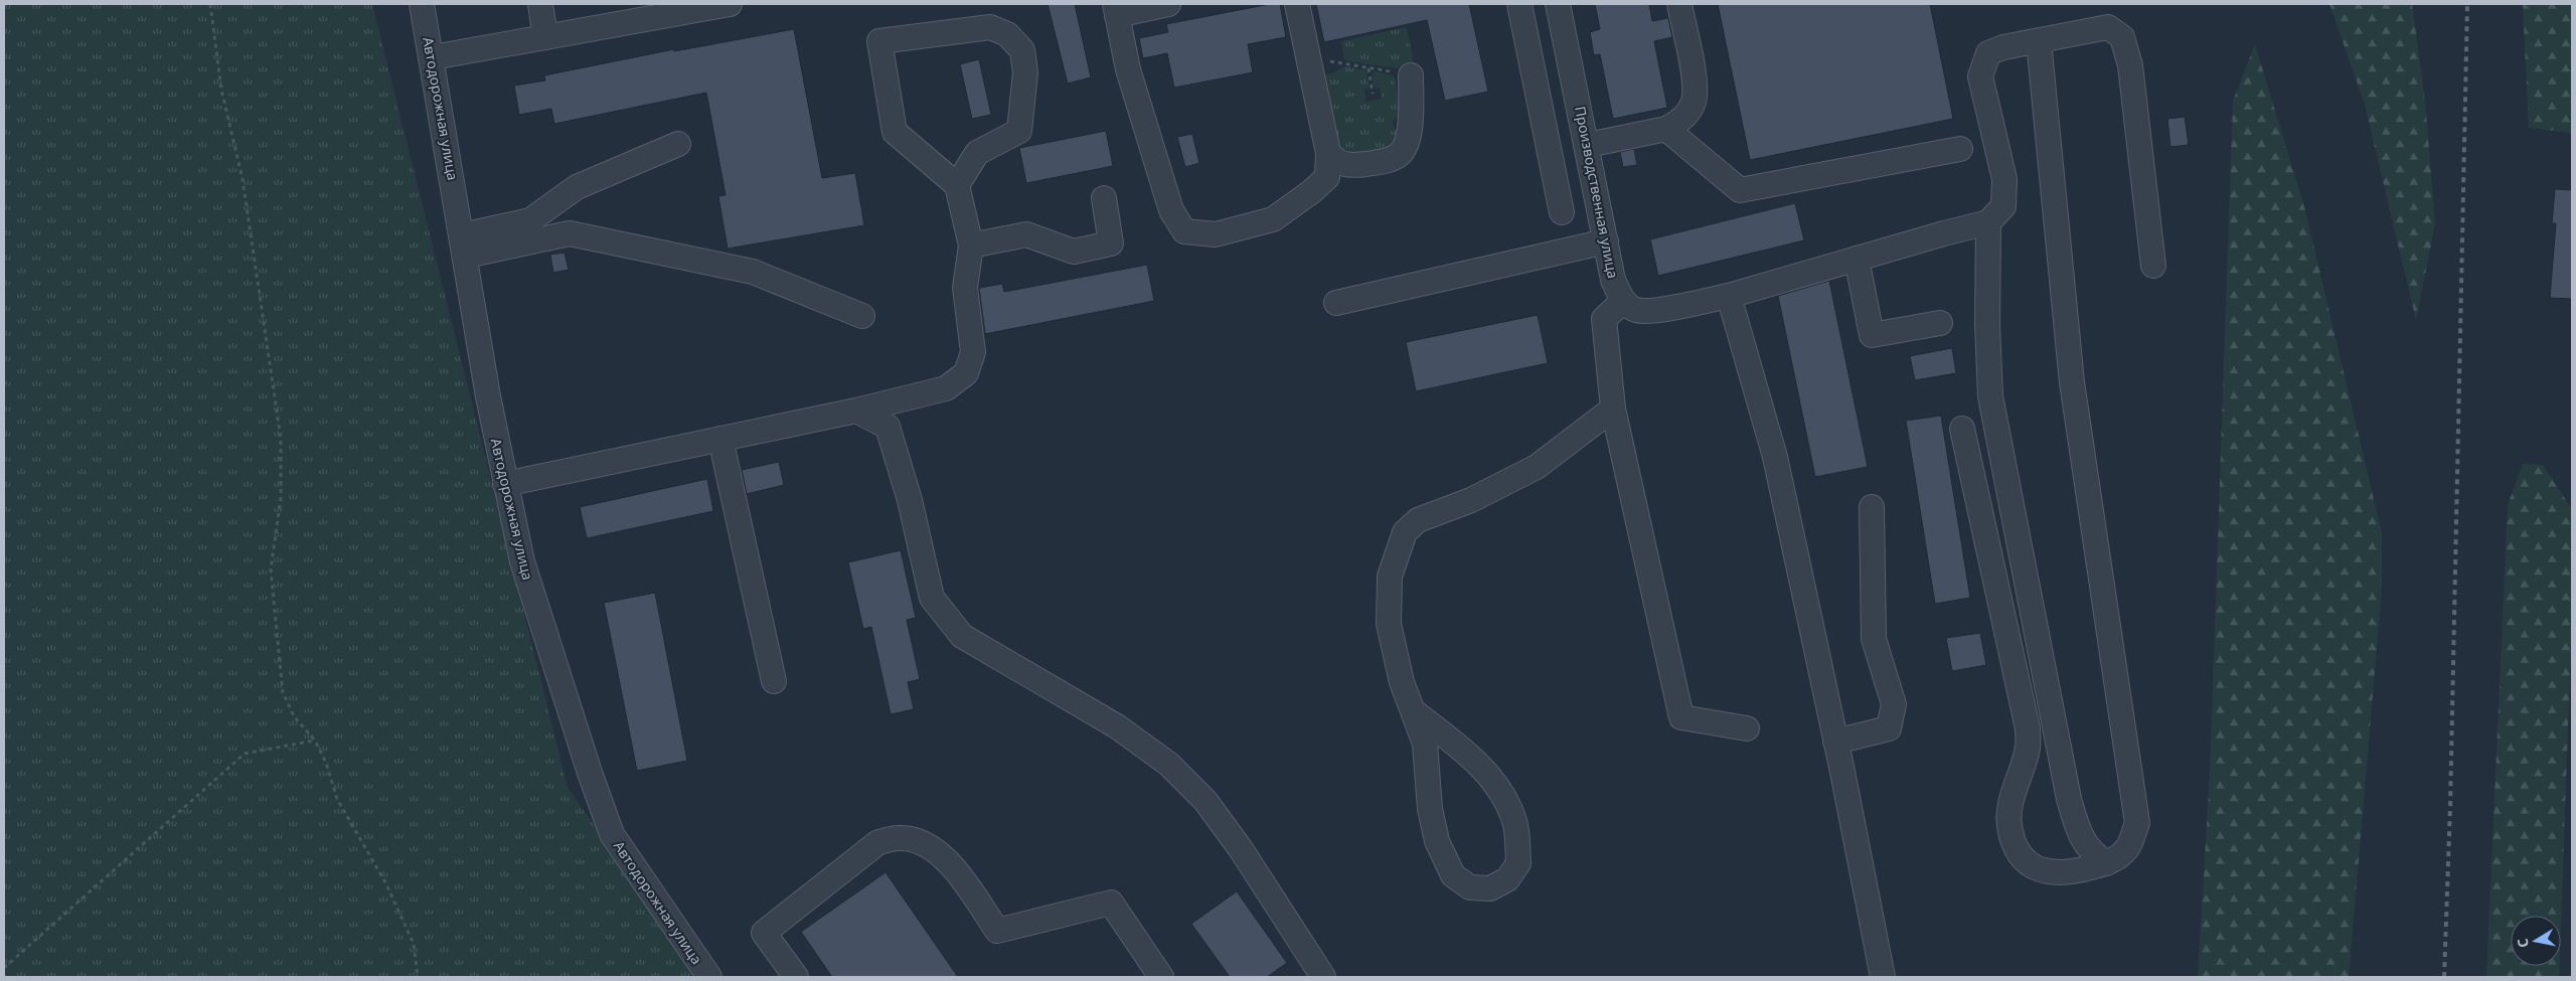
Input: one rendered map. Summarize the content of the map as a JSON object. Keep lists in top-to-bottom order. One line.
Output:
{"streets":{"street":["Автодорожная улица","Производственная улица"]},"north":"left"}
